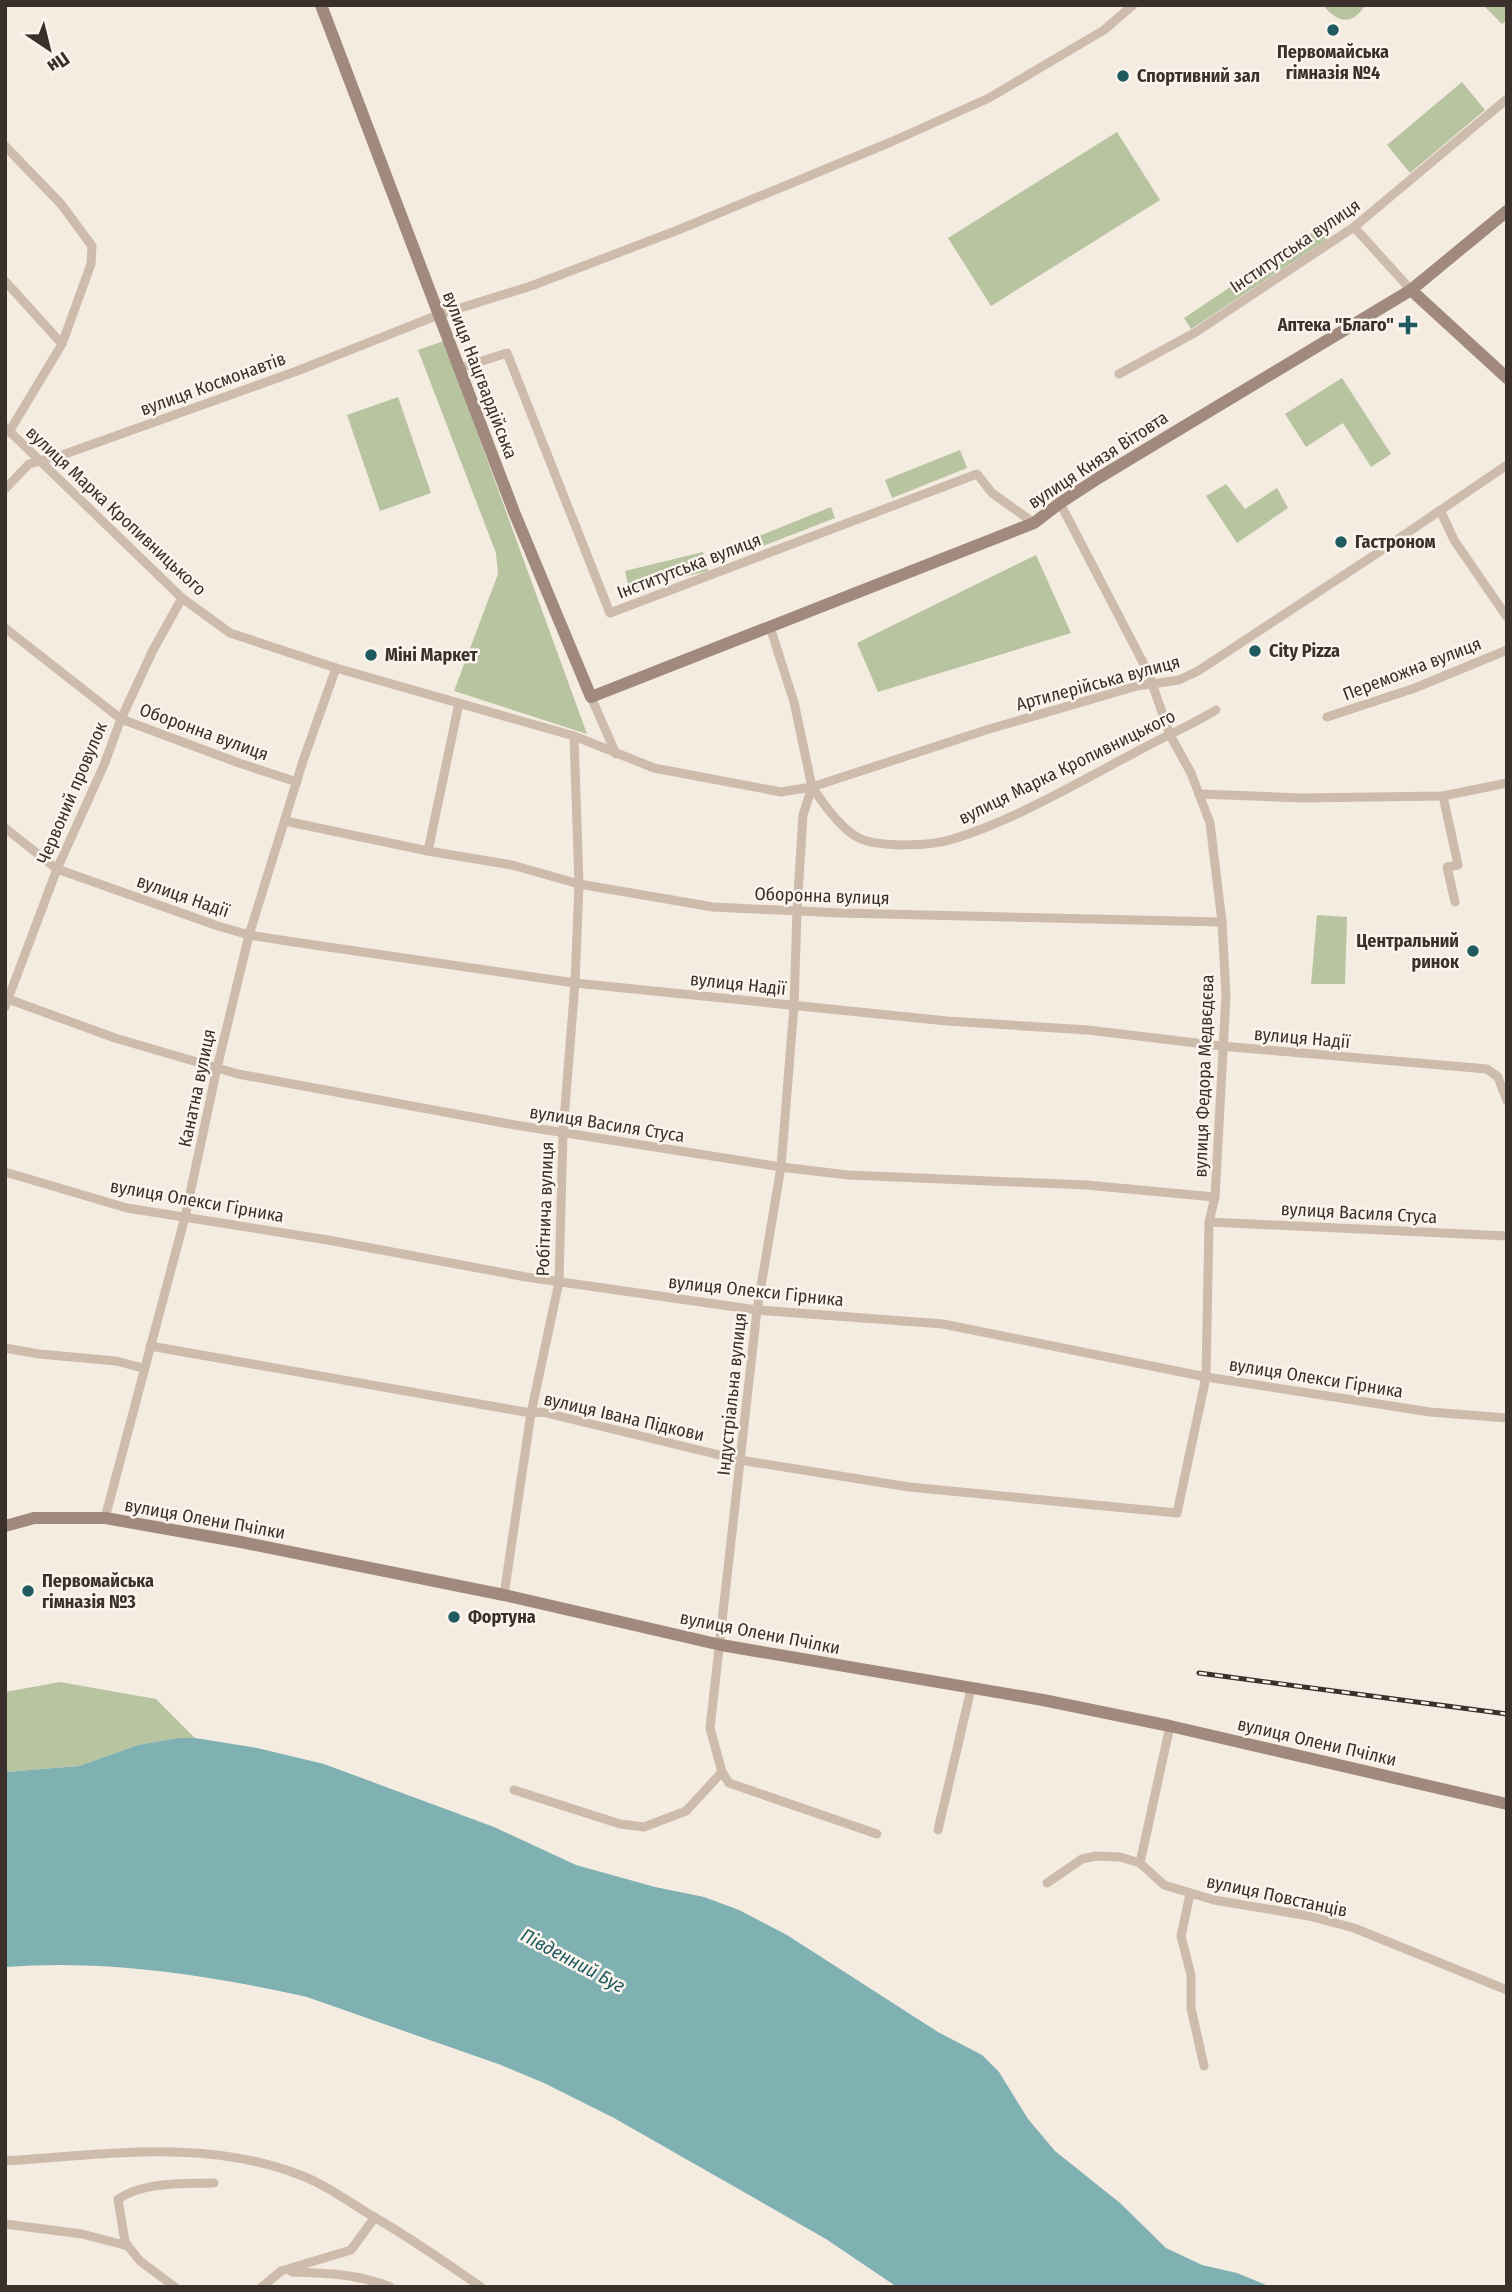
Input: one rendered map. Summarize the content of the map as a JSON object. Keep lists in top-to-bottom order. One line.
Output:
{"streets":{"street":["Інститутська вулиця","вулиця Нацгвардійська","вулиця Космонавтів","вулиця Князя Вітовта","вулиця Марка Кропивницького","Переможна вулиця","Артилерійська вулиця","Оборонна вулиця","Червоний провулок","вулиця Надії","вулиця Федора Медвєдєва","Канатна вулиця","вулиця Василя Стуса","вулиця Олекси Гірника","Робітнича вулиця","Індустріальна вулиця","вулиця Івана Підкови","вулиця Олени Пчілки","вулиця Повстанців"]},"crossings":[["Інститутська вулиця","вулиця Нацгвардійська"],["Інститутська вулиця","вулиця Князя Вітовта"],["вулиця Нацгвардійська","вулиця Космонавтів"],["вулиця Нацгвардійська","вулиця Князя Вітовта"],["вулиця Нацгвардійська","вулиця Марка Кропивницького"],["вулиця Космонавтів","вулиця Марка Кропивницького"],["вулиця Князя Вітовта","вулиця Федора Медвєдєва"],["вулиця Марка Кропивницького","Артилерійська вулиця"],["вулиця Марка Кропивницького","Червоний провулок"],["вулиця Марка Кропивницького","вулиця Федора Медвєдєва"],["вулиця Марка Кропивницького","Канатна вулиця"],["вулиця Марка Кропивницького","Робітнича вулиця"],["вулиця Марка Кропивницького","Індустріальна вулиця"],["Артилерійська вулиця","вулиця Федора Медвєдєва"],["Артилерійська вулиця","Індустріальна вулиця"],["Оборонна вулиця","Червоний провулок"],["Оборонна вулиця","вулиця Федора Медвєдєва"],["Оборонна вулиця","Канатна вулиця"],["Оборонна вулиця","Робітнича вулиця"],["Оборонна вулиця","Індустріальна вулиця"],["Червоний провулок","вулиця Надії"],["Червоний провулок","вулиця Василя Стуса"],["вулиця Надії","вулиця Федора Медвєдєва"],["вулиця Надії","Канатна вулиця"],["вулиця Надії","Робітнича вулиця"],["вулиця Надії","Індустріальна вулиця"],["вулиця Федора Медвєдєва","вулиця Василя Стуса"],["вулиця Федора Медвєдєва","вулиця Олекси Гірника"],["вулиця Федора Медвєдєва","вулиця Івана Підкови"],["Канатна вулиця","вулиця Василя Стуса"],["Канатна вулиця","вулиця Олекси Гірника"],["Канатна вулиця","вулиця Івана Підкови"],["Канатна вулиця","вулиця Олени Пчілки"],["вулиця Василя Стуса","Робітнича вулиця"],["вулиця Василя Стуса","Індустріальна вулиця"],["вулиця Олекси Гірника","Робітнича вулиця"],["вулиця Олекси Гірника","Індустріальна вулиця"],["Робітнича вулиця","вулиця Івана Підкови"],["Робітнича вулиця","вулиця Олени Пчілки"],["Індустріальна вулиця","вулиця Івана Підкови"],["Індустріальна вулиця","вулиця Олени Пчілки"]],"water":["Південний Буг"],"places":{"other":["Первомайська гімназія №4","Спортивний зал","Гастроном","City Pizza","Міні Маркет","Центральний ринок","Первомайська гімназія №3","Фортуна"],"health":["Аптека \"Благо\""]},"north":"bottom right"}
